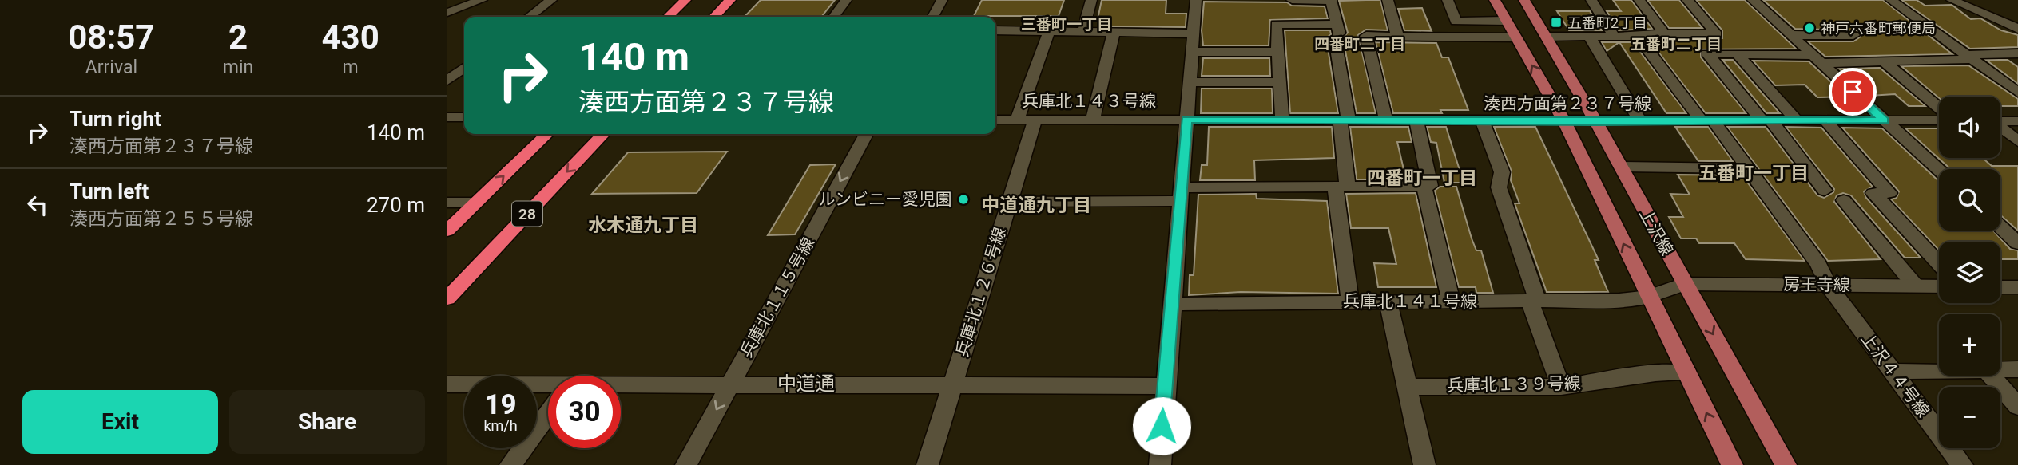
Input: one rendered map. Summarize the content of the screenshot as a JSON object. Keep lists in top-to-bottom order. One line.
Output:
{"streets":{"highway":["28"],"main road":["上沢線"],"street":["兵庫北１４３号線","湊西方面第２３７号線","房王寺線","兵庫北１２６号線","兵庫北１１５号線","兵庫北１４１号線","上沢４４号線","中道通","兵庫北１３９号線"]},"crossings":[["兵庫北１４３号線","湊西方面第２３７号線"],["兵庫北１４３号線","兵庫北１２６号線"],["湊西方面第２３７号線","上沢線"],["湊西方面第２３７号線","上沢４４号線"],["上沢線","房王寺線"],["上沢線","兵庫北１４１号線"],["上沢線","兵庫北１３９号線"],["房王寺線","兵庫北１４１号線"],["房王寺線","上沢４４号線"],["兵庫北１２６号線","中道通"],["兵庫北１１５号線","中道通"]],"one_way":["兵庫北１１５号線"],"districts":["三番町一丁目","四番町二丁目","五番町二丁目","五番町一丁目","四番町一丁目","中道通九丁目","水木通九丁目"],"places":{"transit":["五番町2丁目"],"other":["神戸六番町郵便局","ルンビニー愛児園"]},"page":{"eta":["08:57","Arrival","2","min","430","m"],"turn":["140 m","湊西方面第２３７号線"],"list":[{"name":"Turn right","note":"湊西方面第２３７号線","value":"140 m"},{"name":"Turn left","note":"湊西方面第２５５号線","value":"270 m"}],"map_buttons":["+","−"],"speed":"19 km/h","limit":"30","buttons":["Exit","Share"]}}
